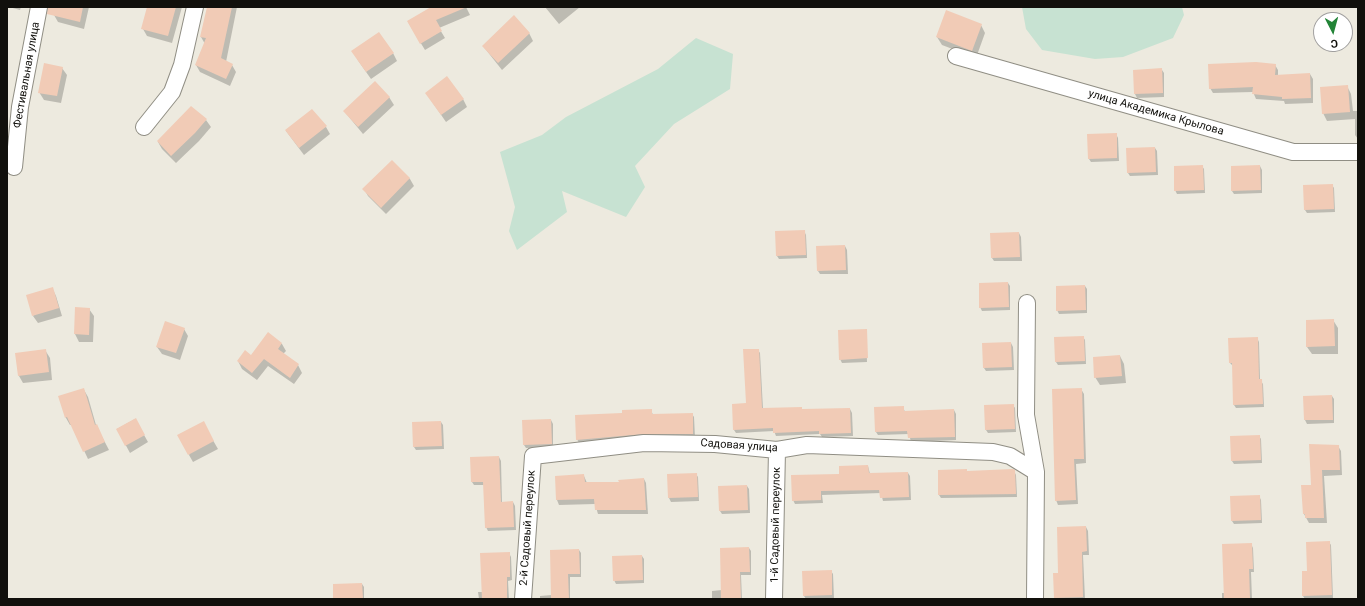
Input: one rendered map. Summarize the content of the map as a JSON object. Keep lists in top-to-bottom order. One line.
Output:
{"streets":{"street":["Фестивальная улица","улица Академика Крылова","Садовая улица","1-й Садовый переулок","2-й Садовый переулок"]},"crossings":[["Садовая улица","1-й Садовый переулок"],["Садовая улица","2-й Садовый переулок"]],"north":"bottom"}
